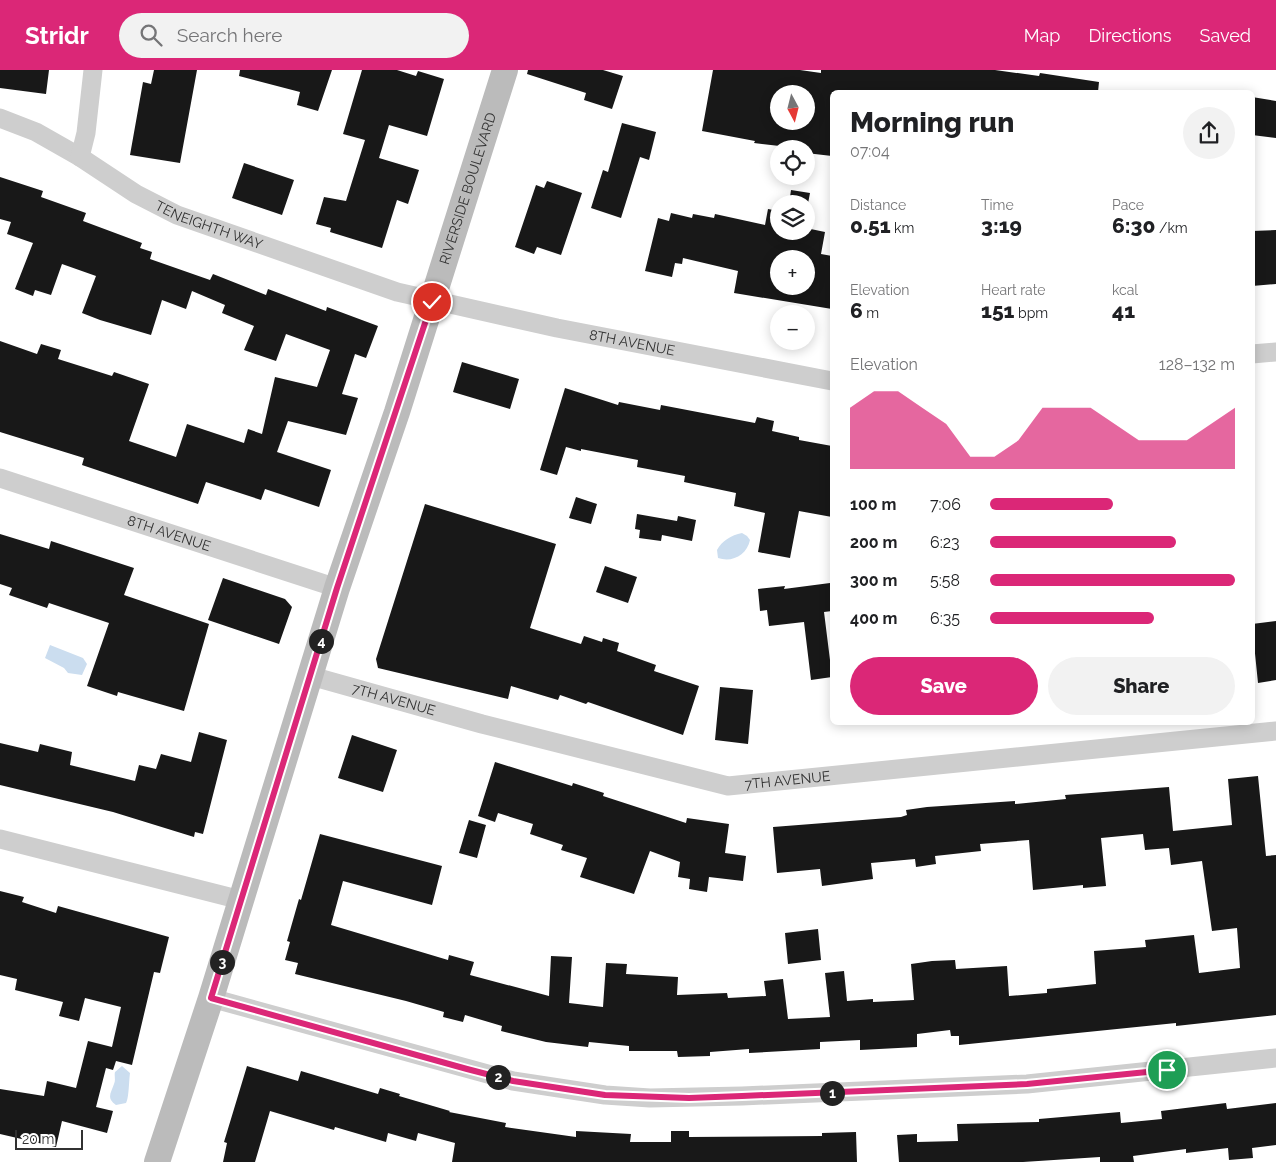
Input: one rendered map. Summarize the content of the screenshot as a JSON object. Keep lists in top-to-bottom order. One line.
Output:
{"streets":{"main road":["RIVERSIDE BOULEVARD"],"street":["TENEIGHTH WAY","8TH AVENUE","7TH AVENUE"]},"crossings":[["RIVERSIDE BOULEVARD","TENEIGHTH WAY"],["RIVERSIDE BOULEVARD","8TH AVENUE"],["RIVERSIDE BOULEVARD","7TH AVENUE"],["TENEIGHTH WAY","8TH AVENUE"]],"scale_bar":"20 m","north":"bottom","page":{"header":"Stridr","search":"Search here","nav":["Map","Directions","Saved"],"map_buttons":["+","−"],"heading":["Morning run","07:04"],"stats":[["Distance","0.51 km"],["Time","3:19"],["Pace","6:30 /km"],["Elevation","6 m"],["Heart rate","151 bpm"],["kcal","41"]],"chart":["Elevation","128–132 m"],"list":[{"name":"100 m","note":"7:06"},{"name":"200 m","note":"6:23"},{"name":"300 m","note":"5:58"},{"name":"400 m","note":"6:35"}],"pins":["4","3","2","1"],"buttons":["Save","Share"],"scale":"20 m"}}
